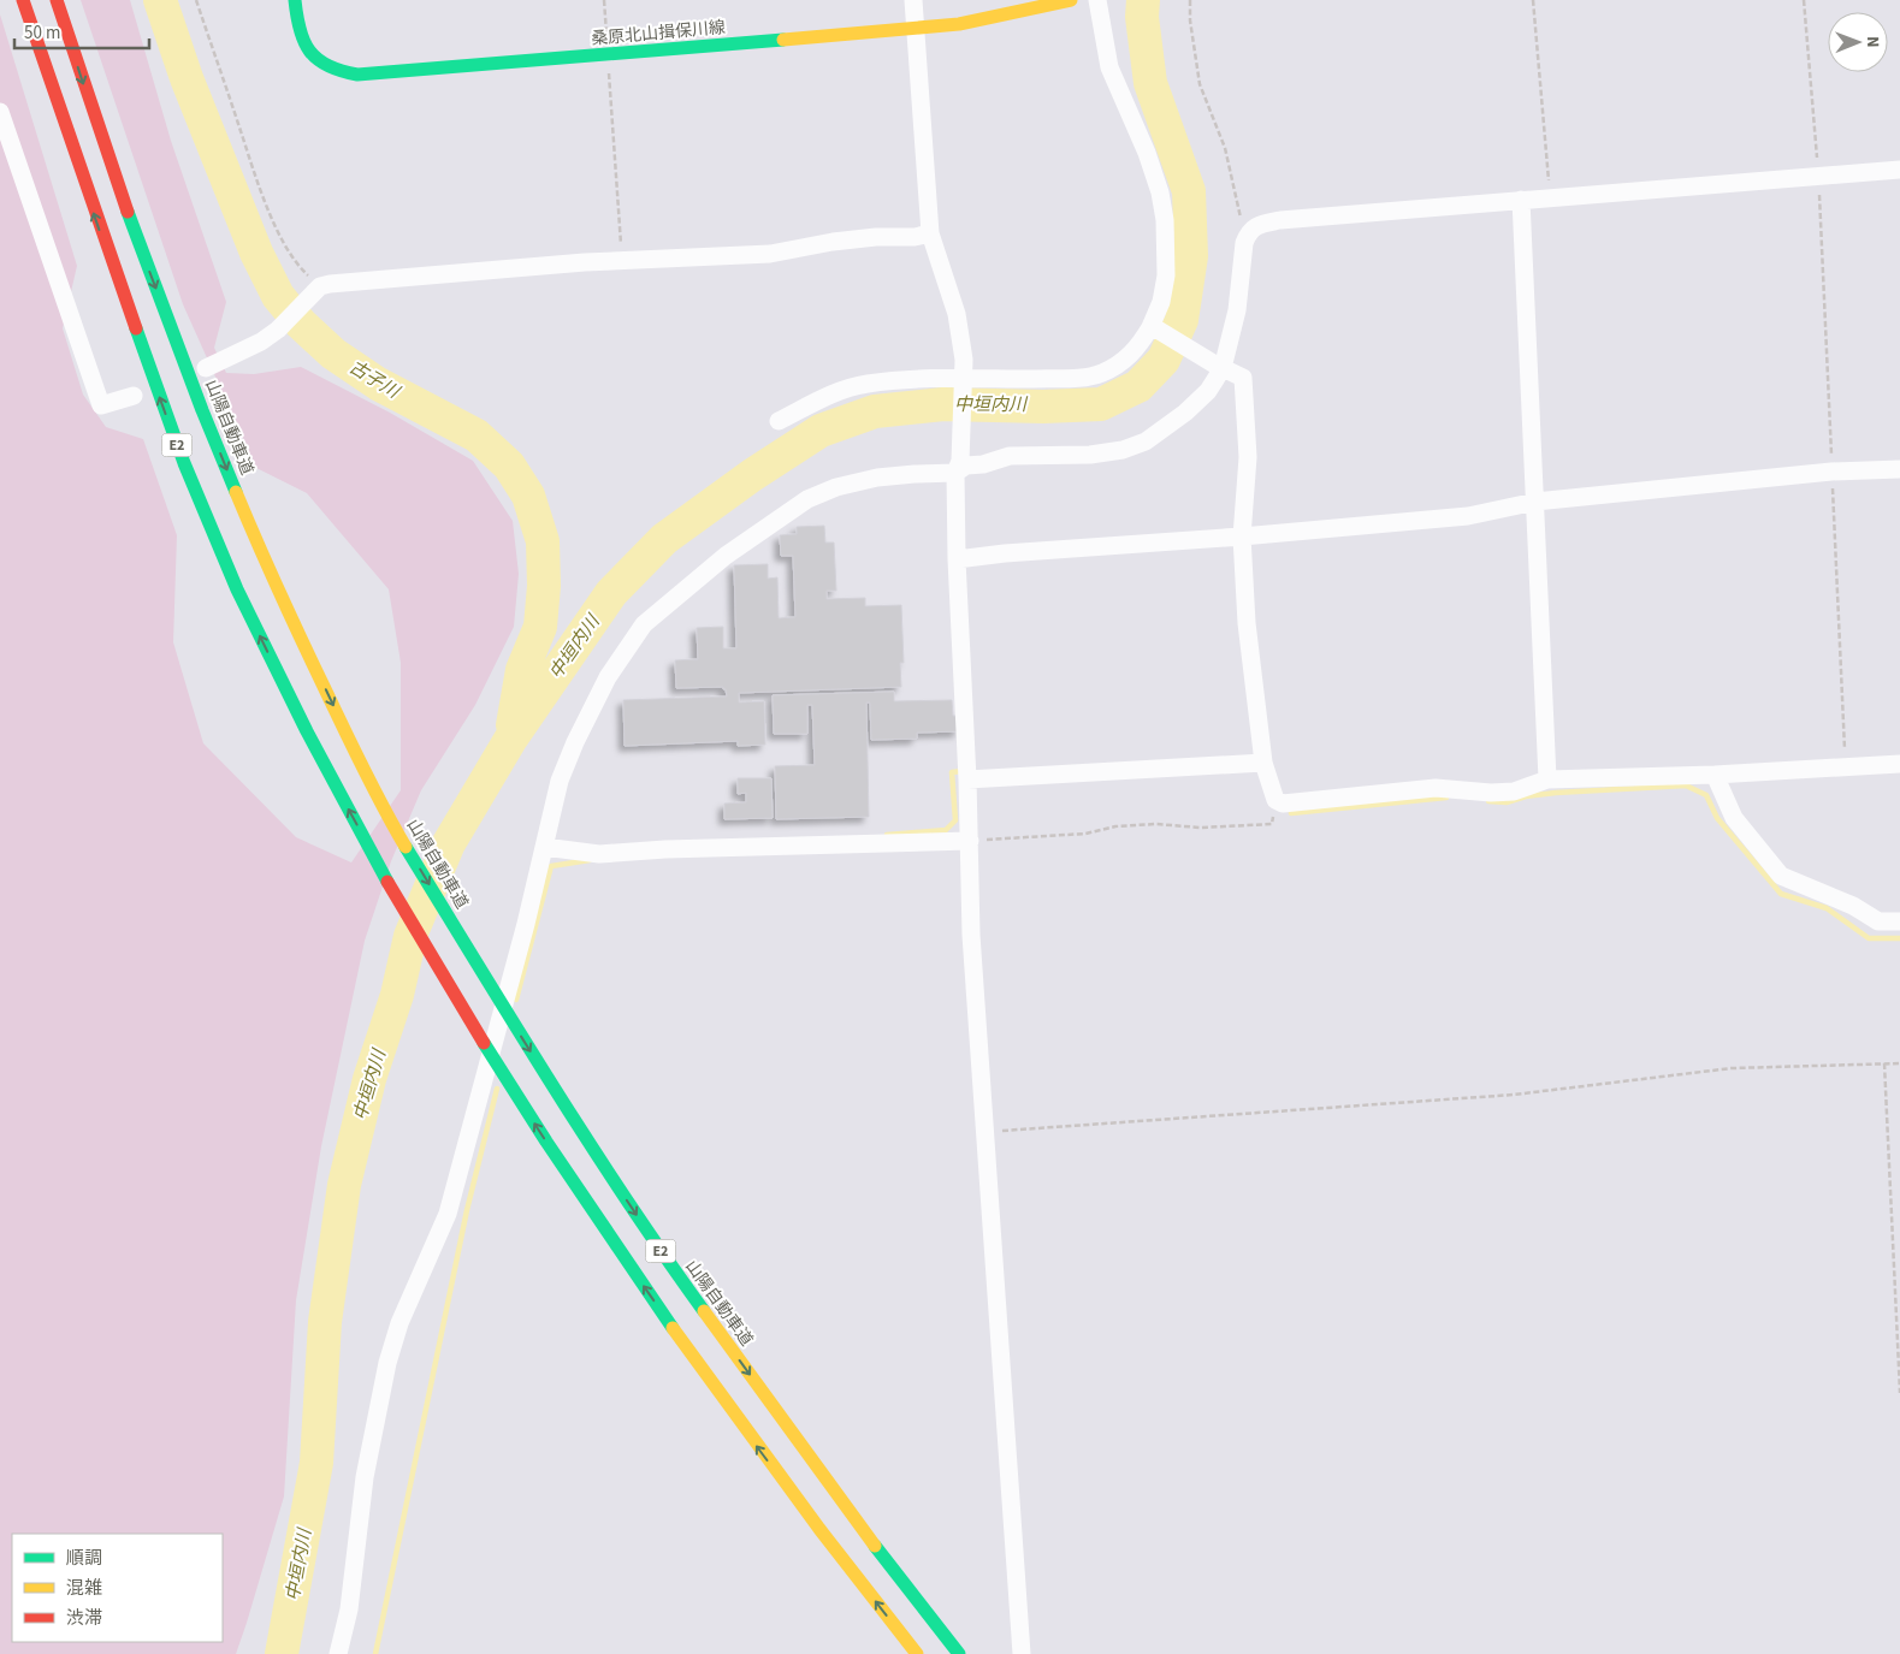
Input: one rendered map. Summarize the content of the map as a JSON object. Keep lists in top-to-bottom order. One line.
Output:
{"streets":{"main road":["桑原北山揖保川線","山陽自動車道","E2"]},"water":["古子川","中垣内川"],"legend":["順調","混雑","渋滞"],"scale_bar":"50 m","north":"right"}
